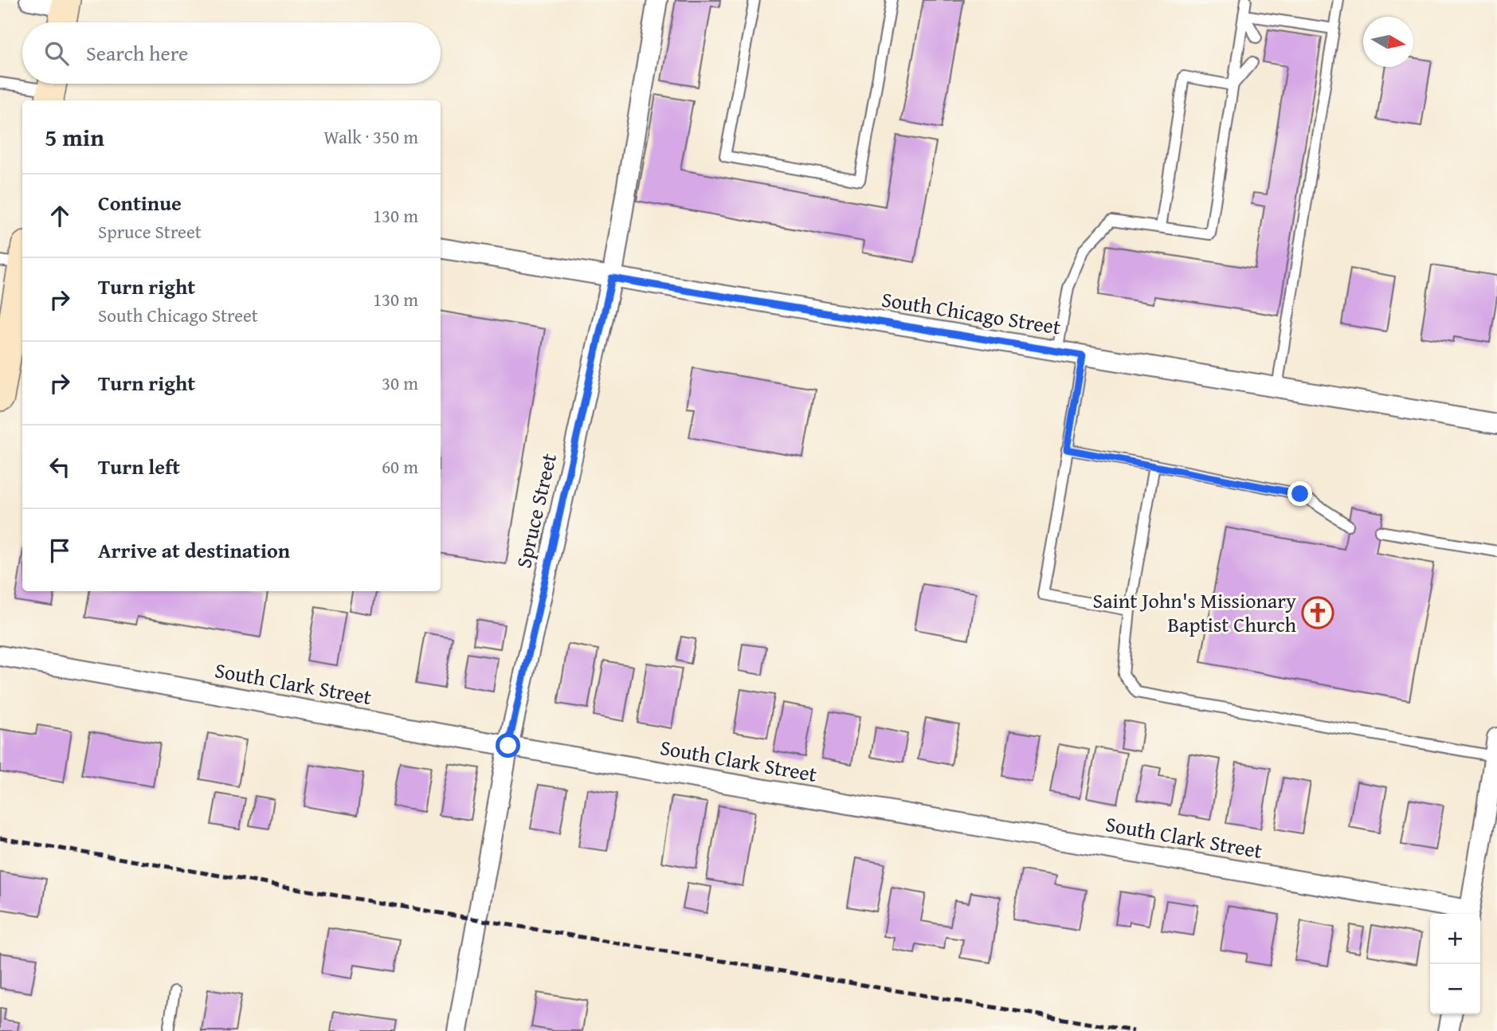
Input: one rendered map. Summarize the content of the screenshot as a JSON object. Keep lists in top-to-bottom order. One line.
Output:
{"streets":{"street":["South Chicago Street","Spruce Street","South Clark Street"]},"crossings":[["South Chicago Street","Spruce Street"],["Spruce Street","South Clark Street"]],"places":{"church":["Saint John's Missionary Baptist Church"]},"north":"right","page":{"search":"Search here","heading":["5 min","Walk · 350 m"],"list":[["Continue","Spruce Street","130 m"],["Turn right","South Chicago Street","130 m"],["Turn right","30 m"],["Turn left","60 m"],"Arrive at destination"],"map_buttons":["+","−"]}}
